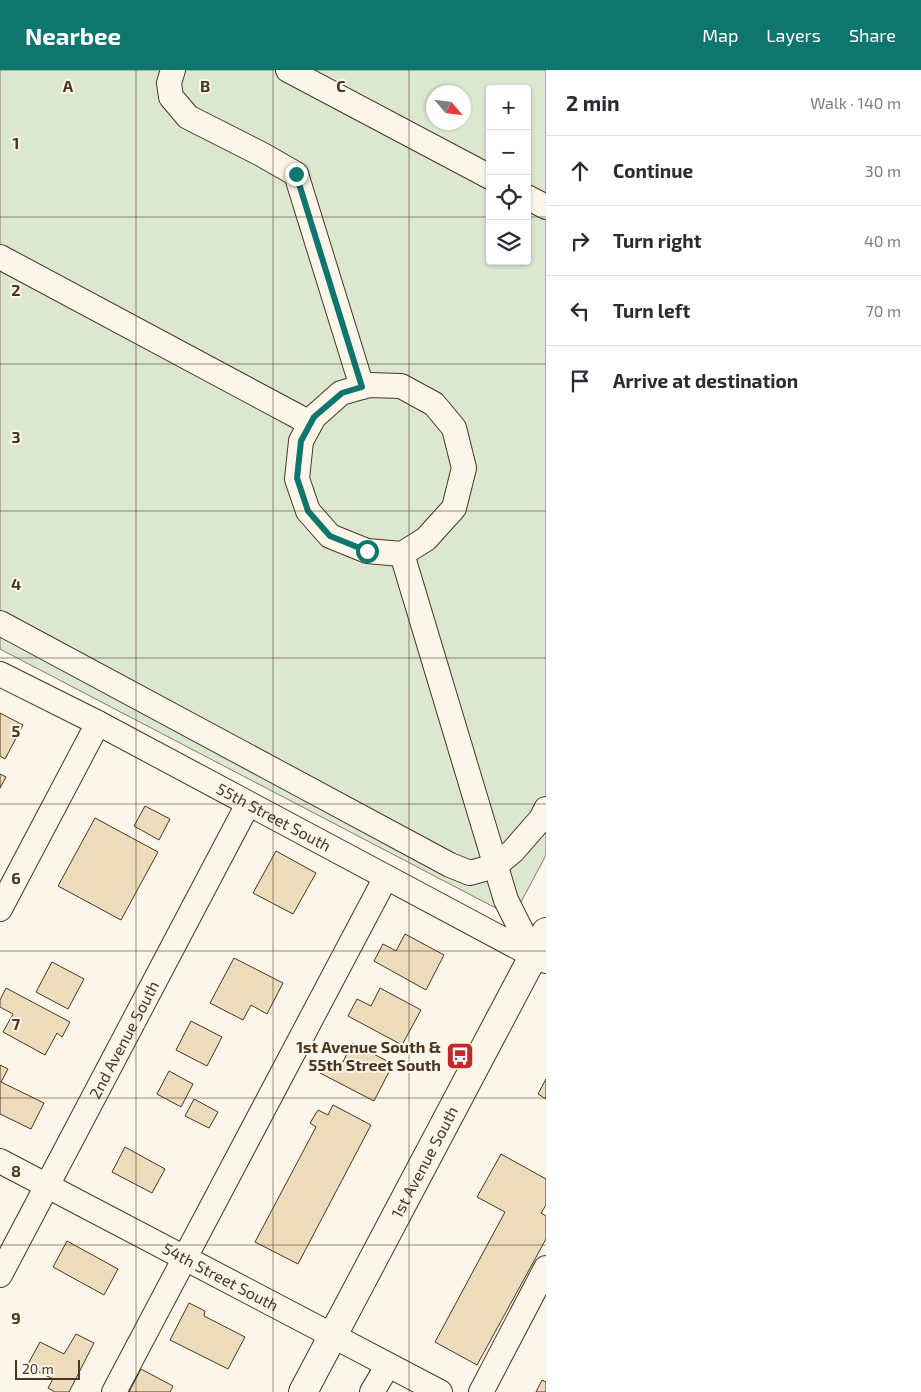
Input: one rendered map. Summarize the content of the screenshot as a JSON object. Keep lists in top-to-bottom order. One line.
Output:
{"streets":{"main road":["1st Avenue South"],"street":["55th Street South","2nd Avenue South","54th Street South"]},"crossings":[["55th Street South","2nd Avenue South"],["55th Street South","1st Avenue South"],["2nd Avenue South","54th Street South"],["1st Avenue South","54th Street South"]],"places":{"bus stop":["1st Avenue South & 55th Street South"]},"scale_bar":"20 m","north":"bottom right","page":{"header":"Nearbee","nav":["Map","Layers","Share"],"heading":["2 min","Walk · 140 m"],"map_buttons":["+","−"],"list":[["Continue","30 m"],["Turn right","40 m"],["Turn left","70 m"],"Arrive at destination"],"scale":"20 m"},"grid":{"columns":["A","B","C"],"rows":["1","2","3","4","5","6","7","8","9"]}}
